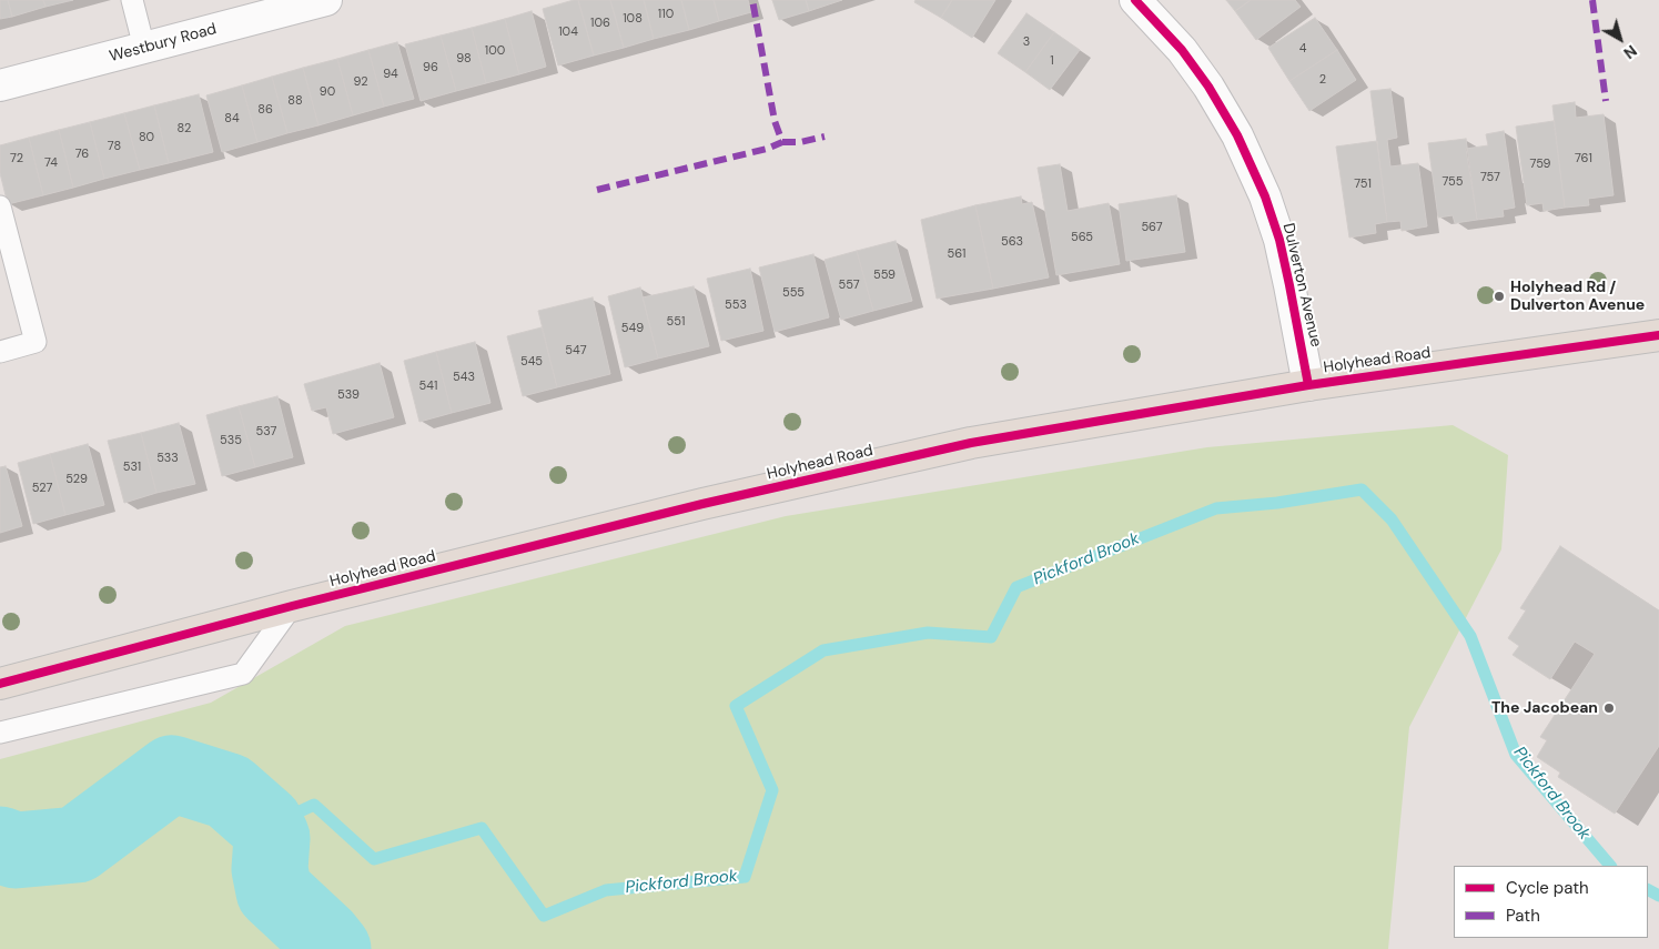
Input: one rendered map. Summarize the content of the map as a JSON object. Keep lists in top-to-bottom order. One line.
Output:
{"streets":{"highway":["Holyhead Road"],"street":["Westbury Road","Dulverton Avenue"]},"crossings":[["Dulverton Avenue","Holyhead Road"]],"water":["Pickford Brook"],"places":["Holyhead Rd / Dulverton Avenue","The Jacobean"],"house_numbers":["110","108","106","104","3","4","100","98","1","96","94","2","92","90","88","86","84","82","80","78","76","72","761","74","759","757","755","751","567","565","563","561","559","557","555","553","551","549","547","545","543","541","539","537","535","533","531","529","527"],"legend":["Cycle path","Path"],"north":"bottom right"}
